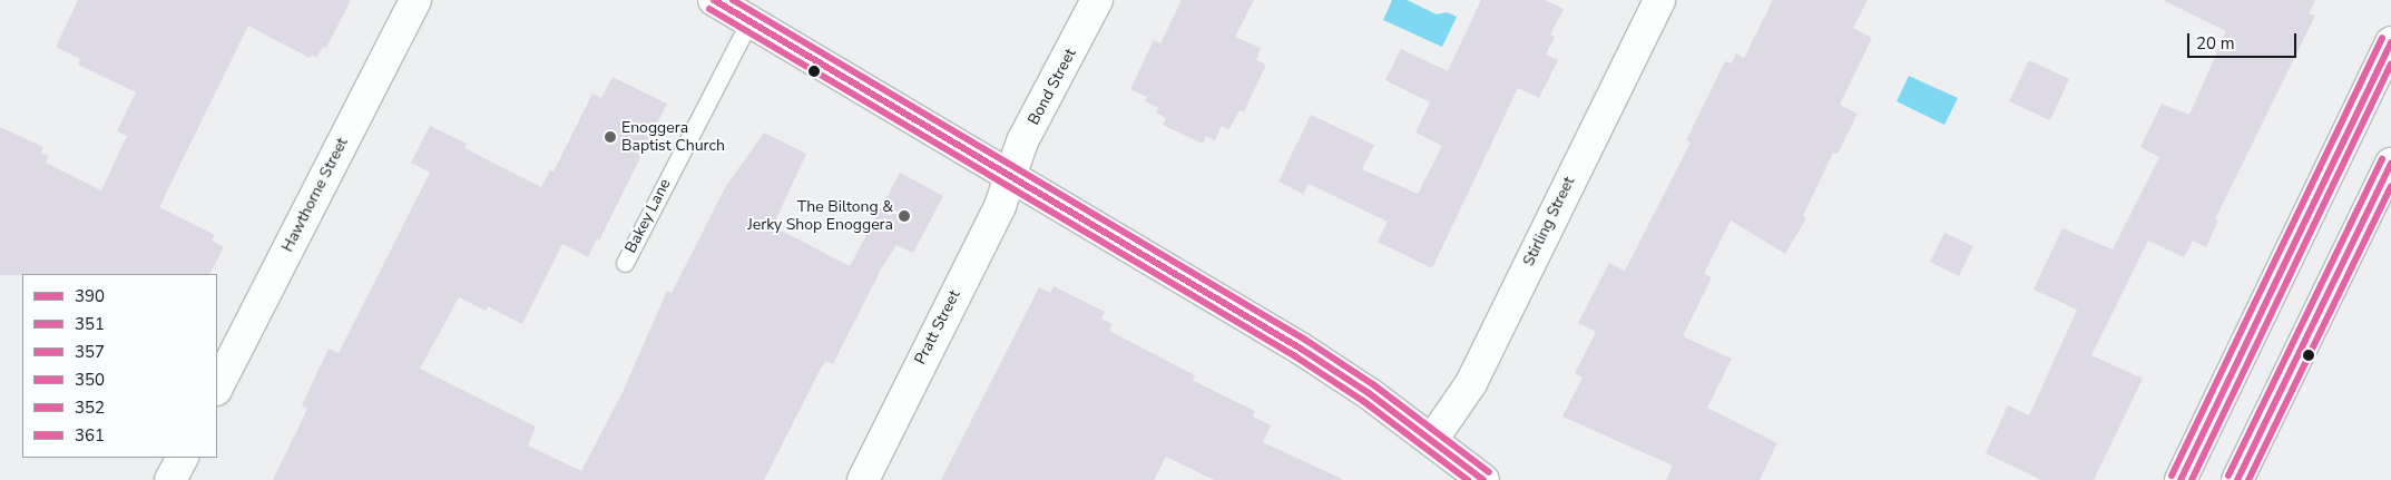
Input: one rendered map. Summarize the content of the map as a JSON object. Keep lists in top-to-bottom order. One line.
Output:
{"streets":{"main road":["Bond Street","Hawthorne Street","Stirling Street","Pratt Street"],"lane":["Bakey Lane"]},"crossings":[["Bond Street","Pratt Street"]],"places":["Enoggera Baptist Church","The Biltong & Jerky Shop Enoggera"],"lines":["transit line 390","transit line 357","transit line 351","transit line 361","transit line 350","transit line 352"],"legend":["390","351","357","350","352","361"],"scale_bar":"20 m"}
